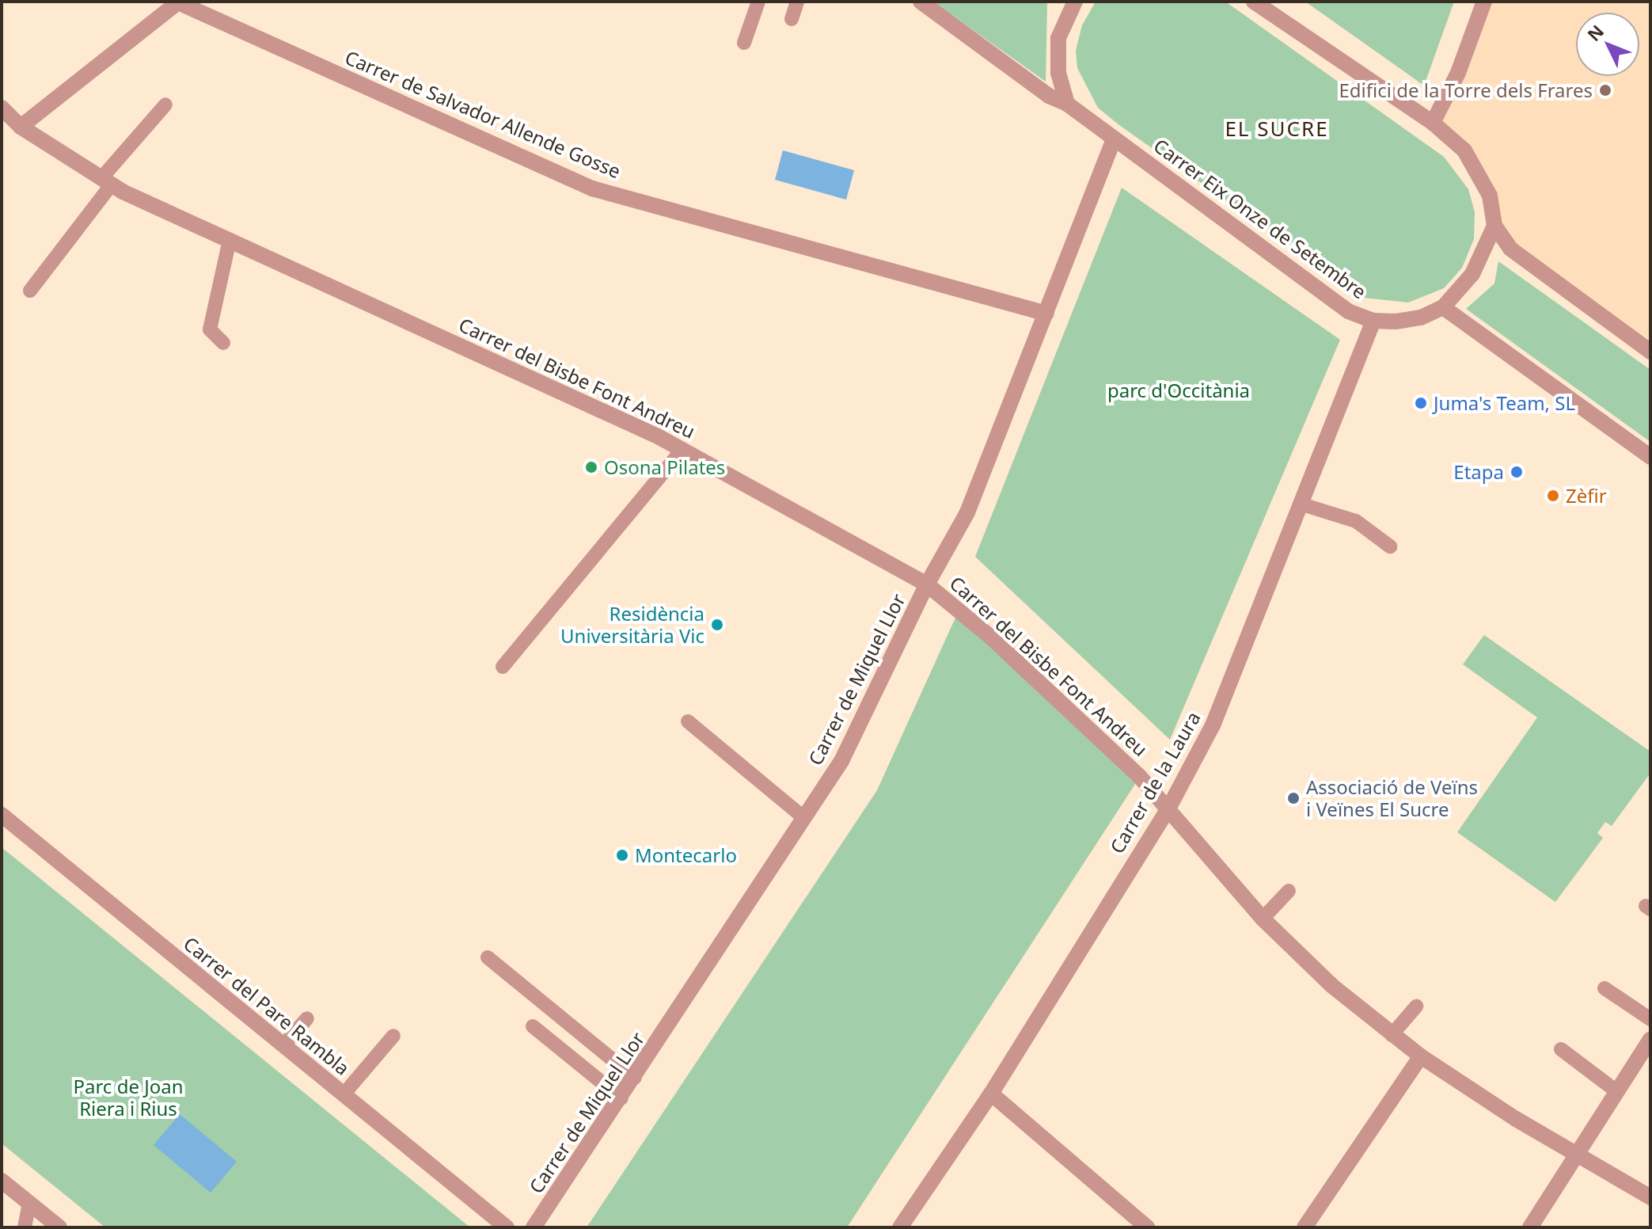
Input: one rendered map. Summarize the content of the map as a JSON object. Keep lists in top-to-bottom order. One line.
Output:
{"streets":{"street":["Carrer de Salvador Allende Gosse","Carrer Eix Onze de Setembre","Carrer del Bisbe Font Andreu","Carrer de Miquel Llor","Carrer de la Laura","Carrer del Pare Rambla"]},"crossings":[["Carrer de Salvador Allende Gosse","Carrer del Bisbe Font Andreu"],["Carrer de Salvador Allende Gosse","Carrer de Miquel Llor"],["Carrer Eix Onze de Setembre","Carrer de Miquel Llor"],["Carrer Eix Onze de Setembre","Carrer de la Laura"],["Carrer del Bisbe Font Andreu","Carrer de Miquel Llor"],["Carrer del Bisbe Font Andreu","Carrer de la Laura"]],"districts":["EL SUCRE"],"parks":["parc d'Occitània","Parc de Joan Riera i Rius"],"places":["Edifici de la Torre dels Frares","Juma's Team, SL","Osona Pilates","Etapa","Zèfir","Residència Universitària Vic","Associació de Veïns i Veïnes El Sucre","Montecarlo"],"north":"top left"}
